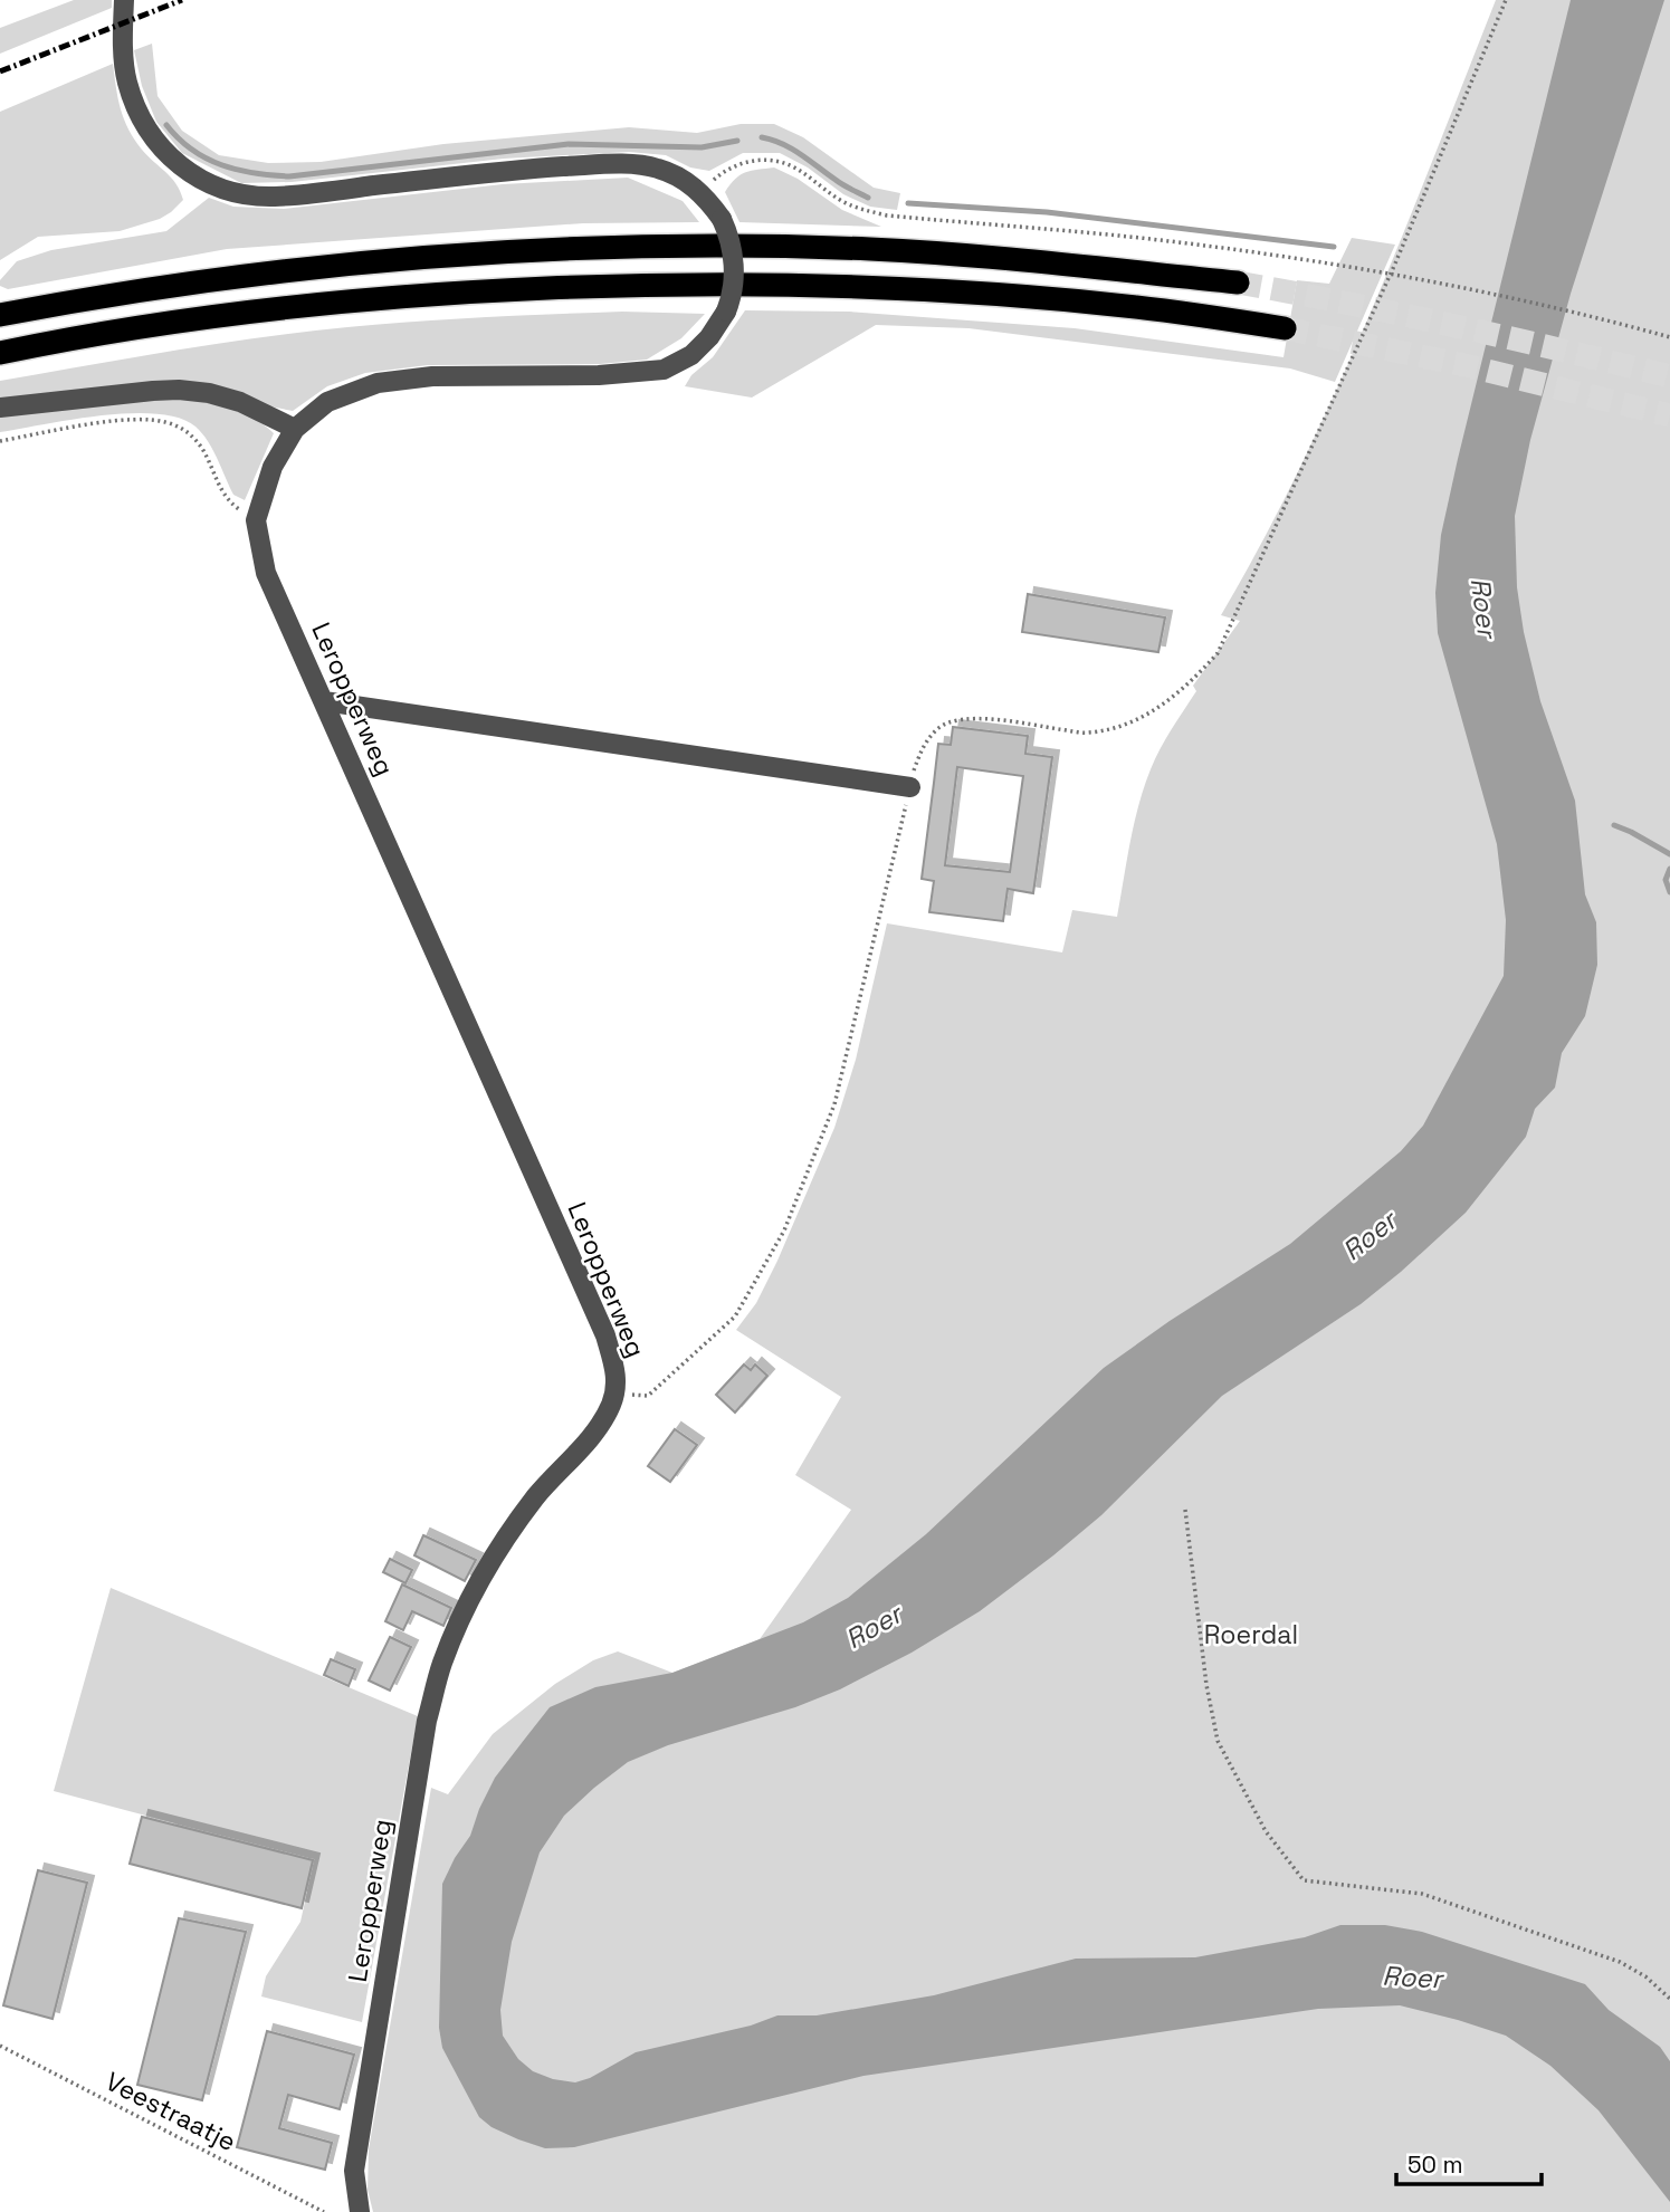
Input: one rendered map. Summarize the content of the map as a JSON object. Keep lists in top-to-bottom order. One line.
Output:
{"streets":{"street":["Leropperweg"],"path":["Veestraatje"]},"water":["Roer"],"parks":["Roerdal"],"scale_bar":"50 m"}
